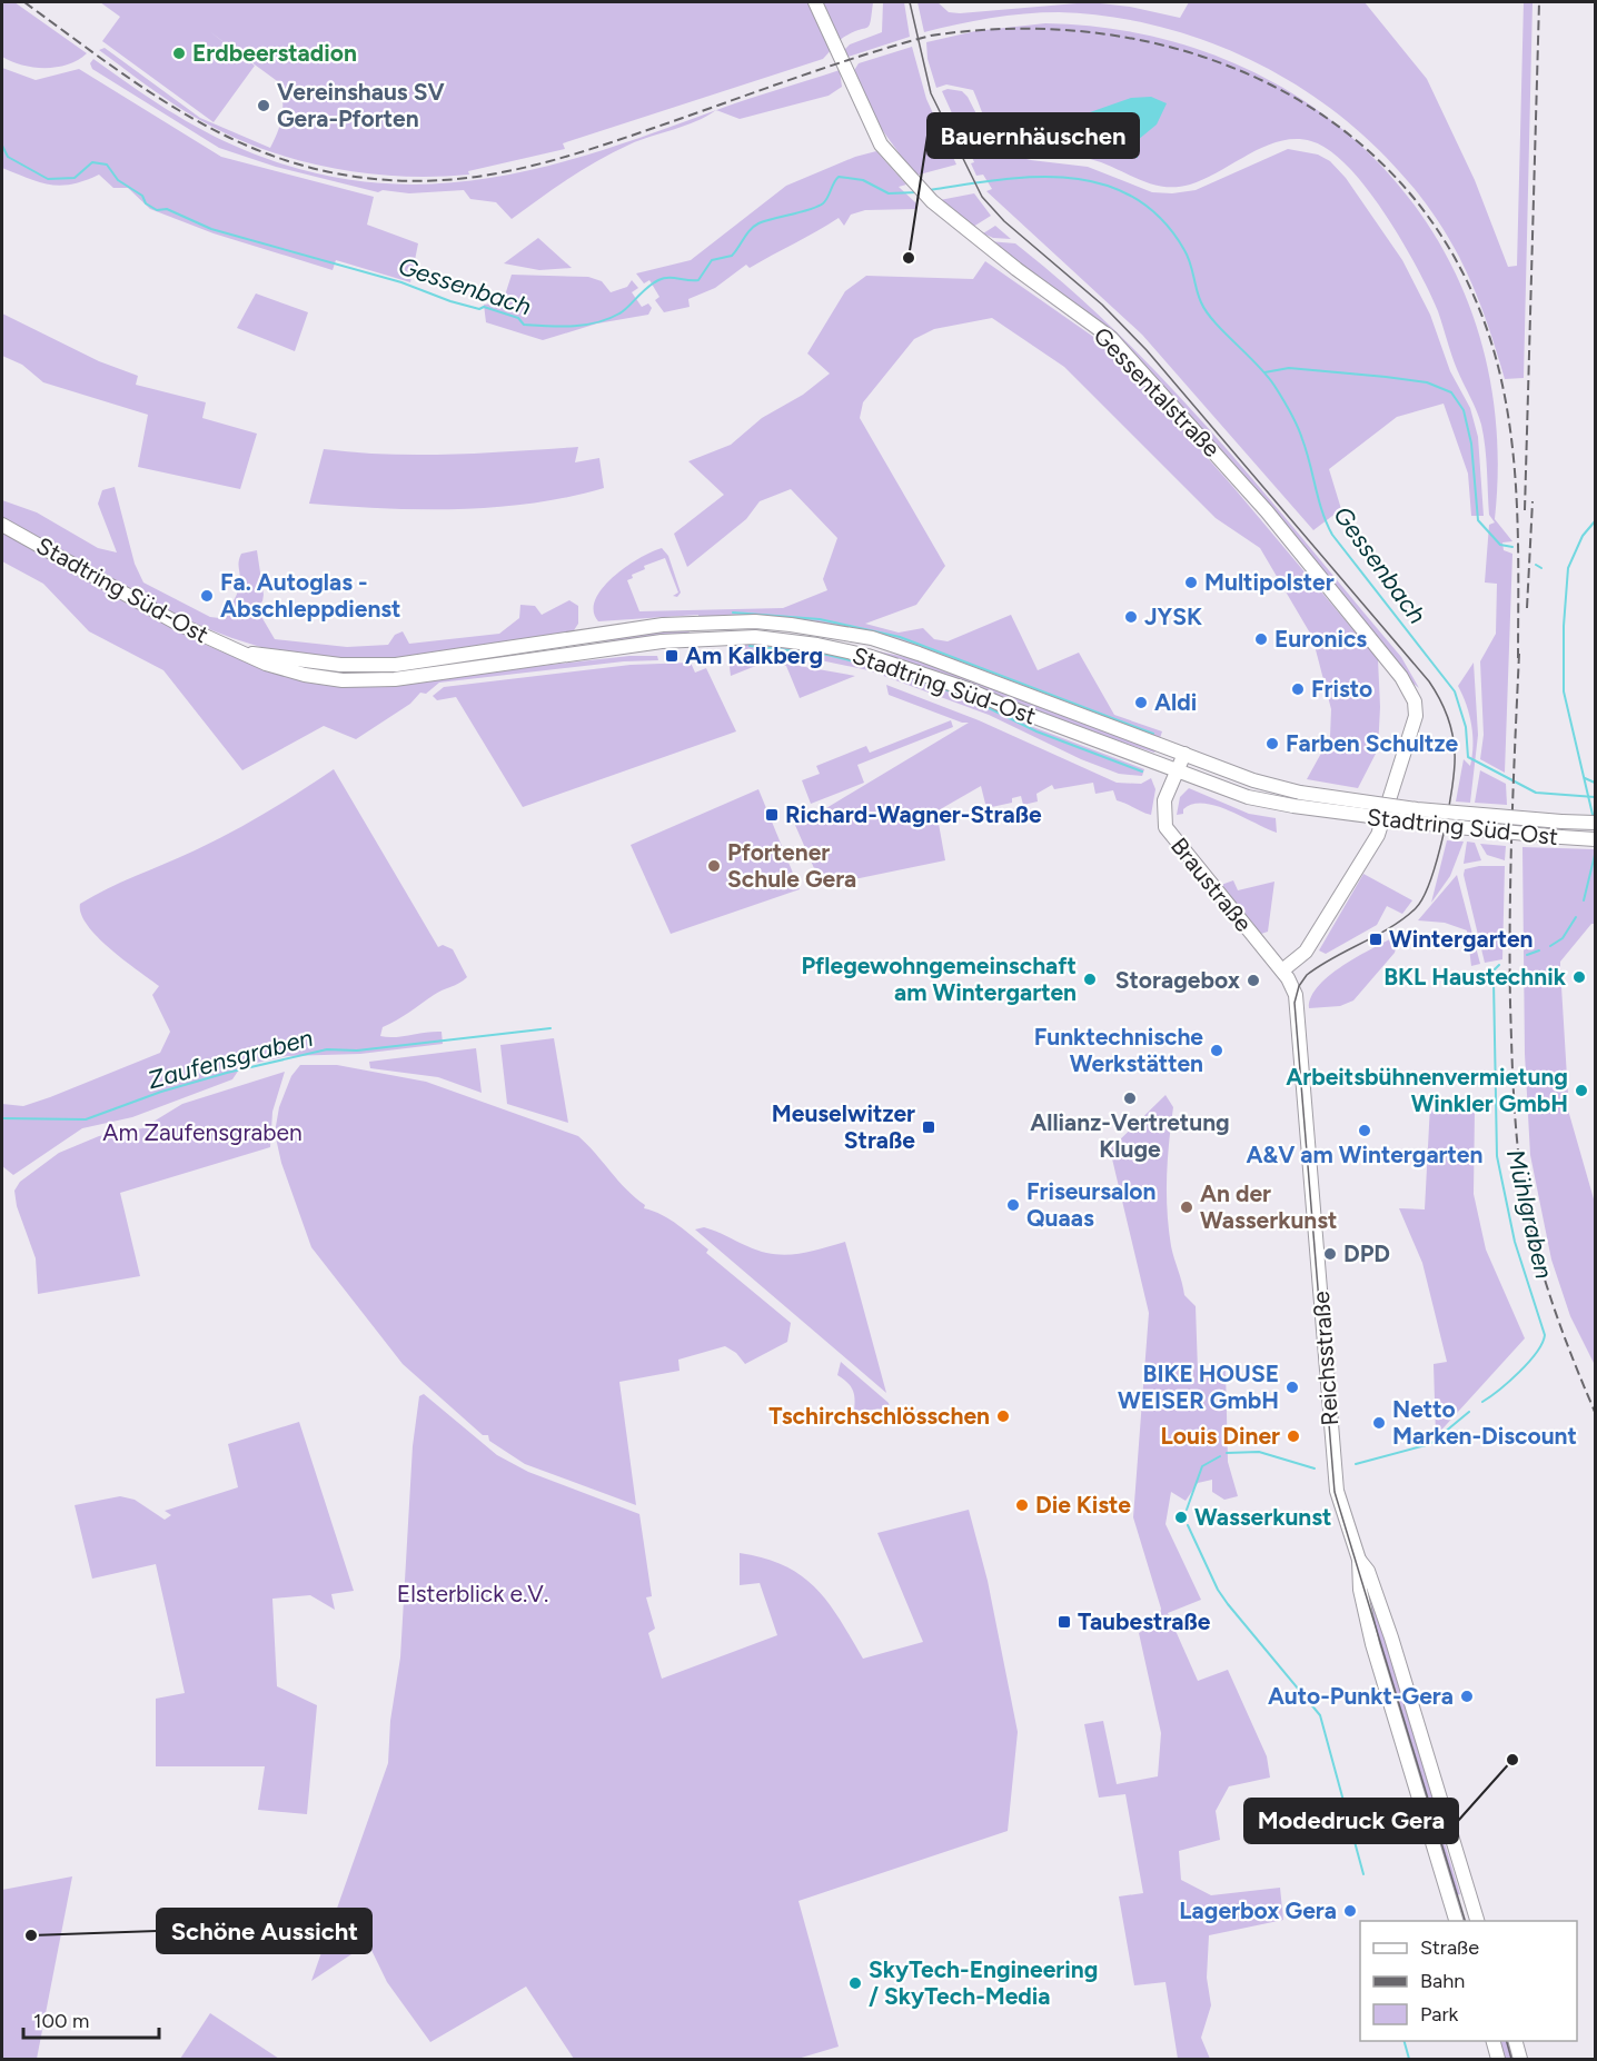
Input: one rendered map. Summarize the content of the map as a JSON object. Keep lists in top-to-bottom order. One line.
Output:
{"streets":{"main road":["Gessentalstraße","Stadtring Süd-Ost","Braustraße","Reichsstraße"]},"crossings":[["Stadtring Süd-Ost","Braustraße"],["Braustraße","Reichsstraße"]],"water":["Gessenbach","Zaufensgraben","Mühlgraben"],"parks":["Am Zaufensgraben","Elsterblick e.V."],"places":{"other":["Erdbeerstadion","Vereinshaus SV Gera-Pforten","Bauernhäuschen","Multipolster","Fa. Autoglas - Abschleppdienst","JYSK","Euronics","Fristo","Aldi","Farben Schultze","Pfortener Schule Gera","BKL Haustechnik","Pflegewohngemeinschaft am Wintergarten","Storagebox","Funktechnische Werkstätten","Arbeitsbühnenvermietung Winkler GmbH","Allianz-Vertretung Kluge","A&V am Wintergarten","Friseursalon Quaas","An der Wasserkunst","DPD","BIKE HOUSE WEISER GmbH","Tschirchschlösschen","Netto Marken-Discount","Louis Diner","Die Kiste","Wasserkunst","Auto-Punkt-Gera","Modedruck Gera","Lagerbox Gera","Schöne Aussicht","SkyTech-Engineering / SkyTech-Media"],"transit":["Am Kalkberg","Richard-Wagner-Straße","Wintergarten","Meuselwitzer Straße","Taubestraße"]},"legend":["Straße","Bahn","Park"],"scale_bar":"100 m"}
